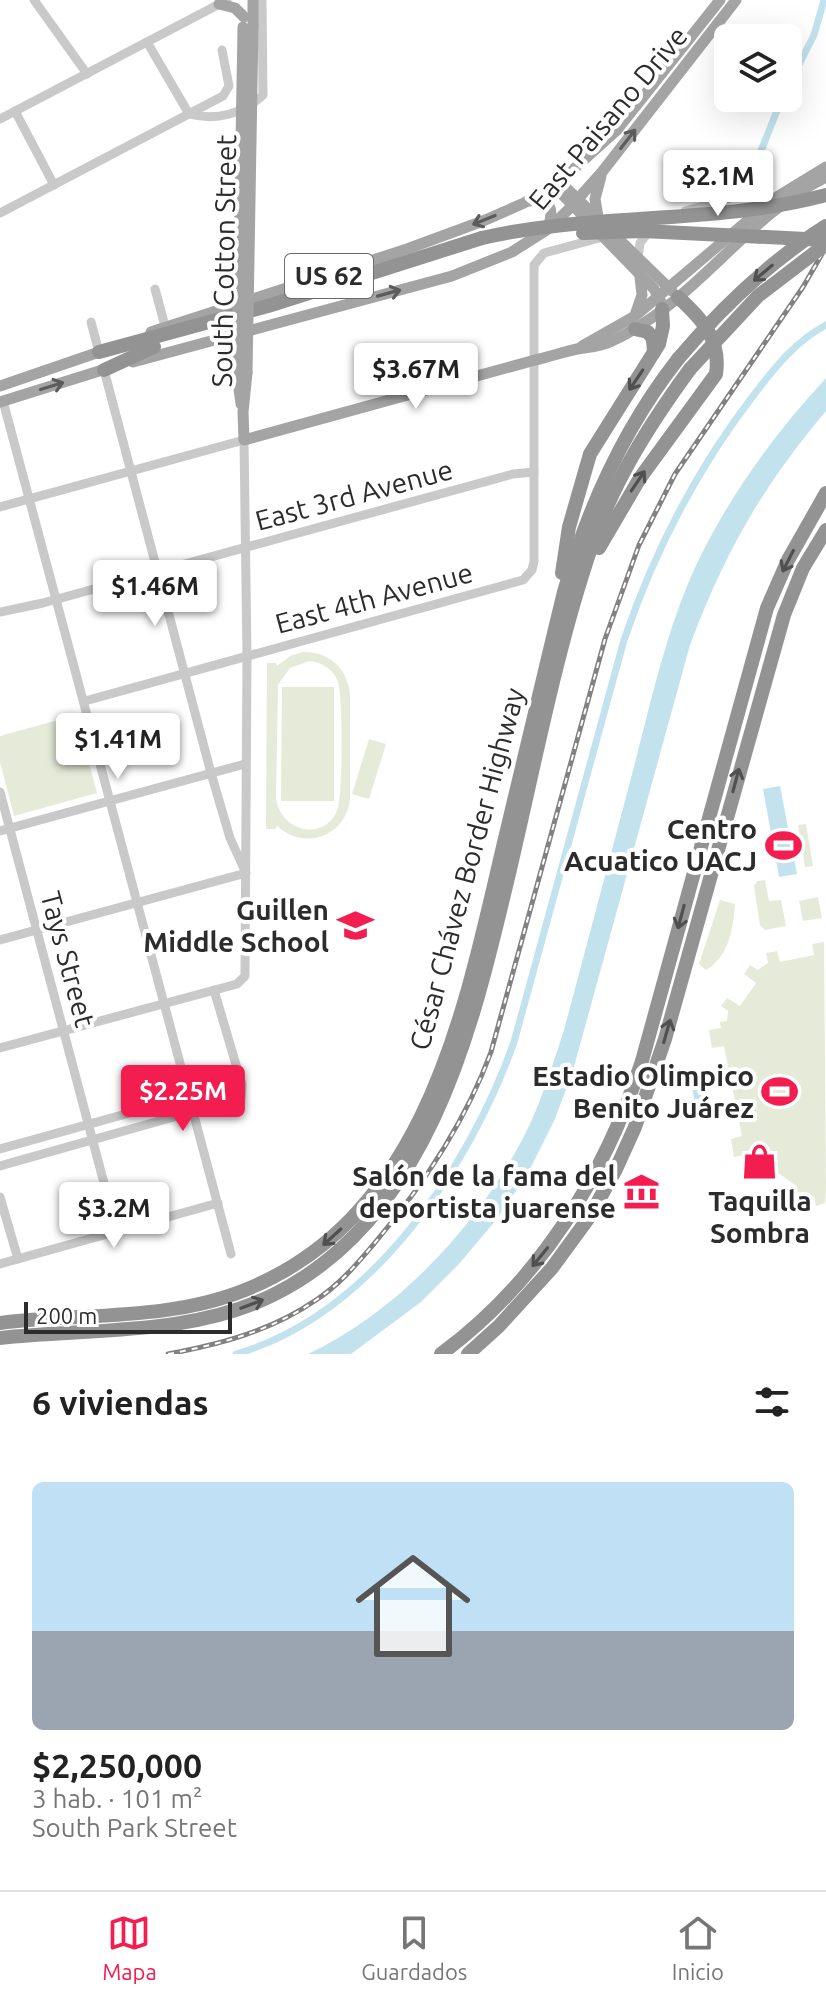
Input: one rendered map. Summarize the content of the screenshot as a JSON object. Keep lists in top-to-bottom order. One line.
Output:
{"streets":{"highway":["César Chávez Border Highway"],"main road":["East Paisano Drive","South Cotton Street","US 62"],"street":["East 3rd Avenue","East 4th Avenue","Tays Street"]},"crossings":[["South Cotton Street","East 3rd Avenue"],["South Cotton Street","East 4th Avenue"],["East 3rd Avenue","East 4th Avenue"]],"one_way":["César Chávez Border Highway"],"places":{"sports":["Centro Acuatico UACJ","Estadio Olimpico Benito Juárez"],"school or university":["Guillen Middle School"],"shop":["Taquilla Sombra"],"museum":["Salón de la fama del deportista juarense"]},"scale_bar":"200 m","page":{"price":["$2.1M","$3.67M","$1.46M","$1.41M","$2.25M","$3.2M"],"scale":"200 m","heading":"6 viviendas","list":[{"name":"$2,250,000","note":"3 hab. · 101 m² · South Park Street"}],"tabs":["Mapa","Guardados","Inicio"]}}
